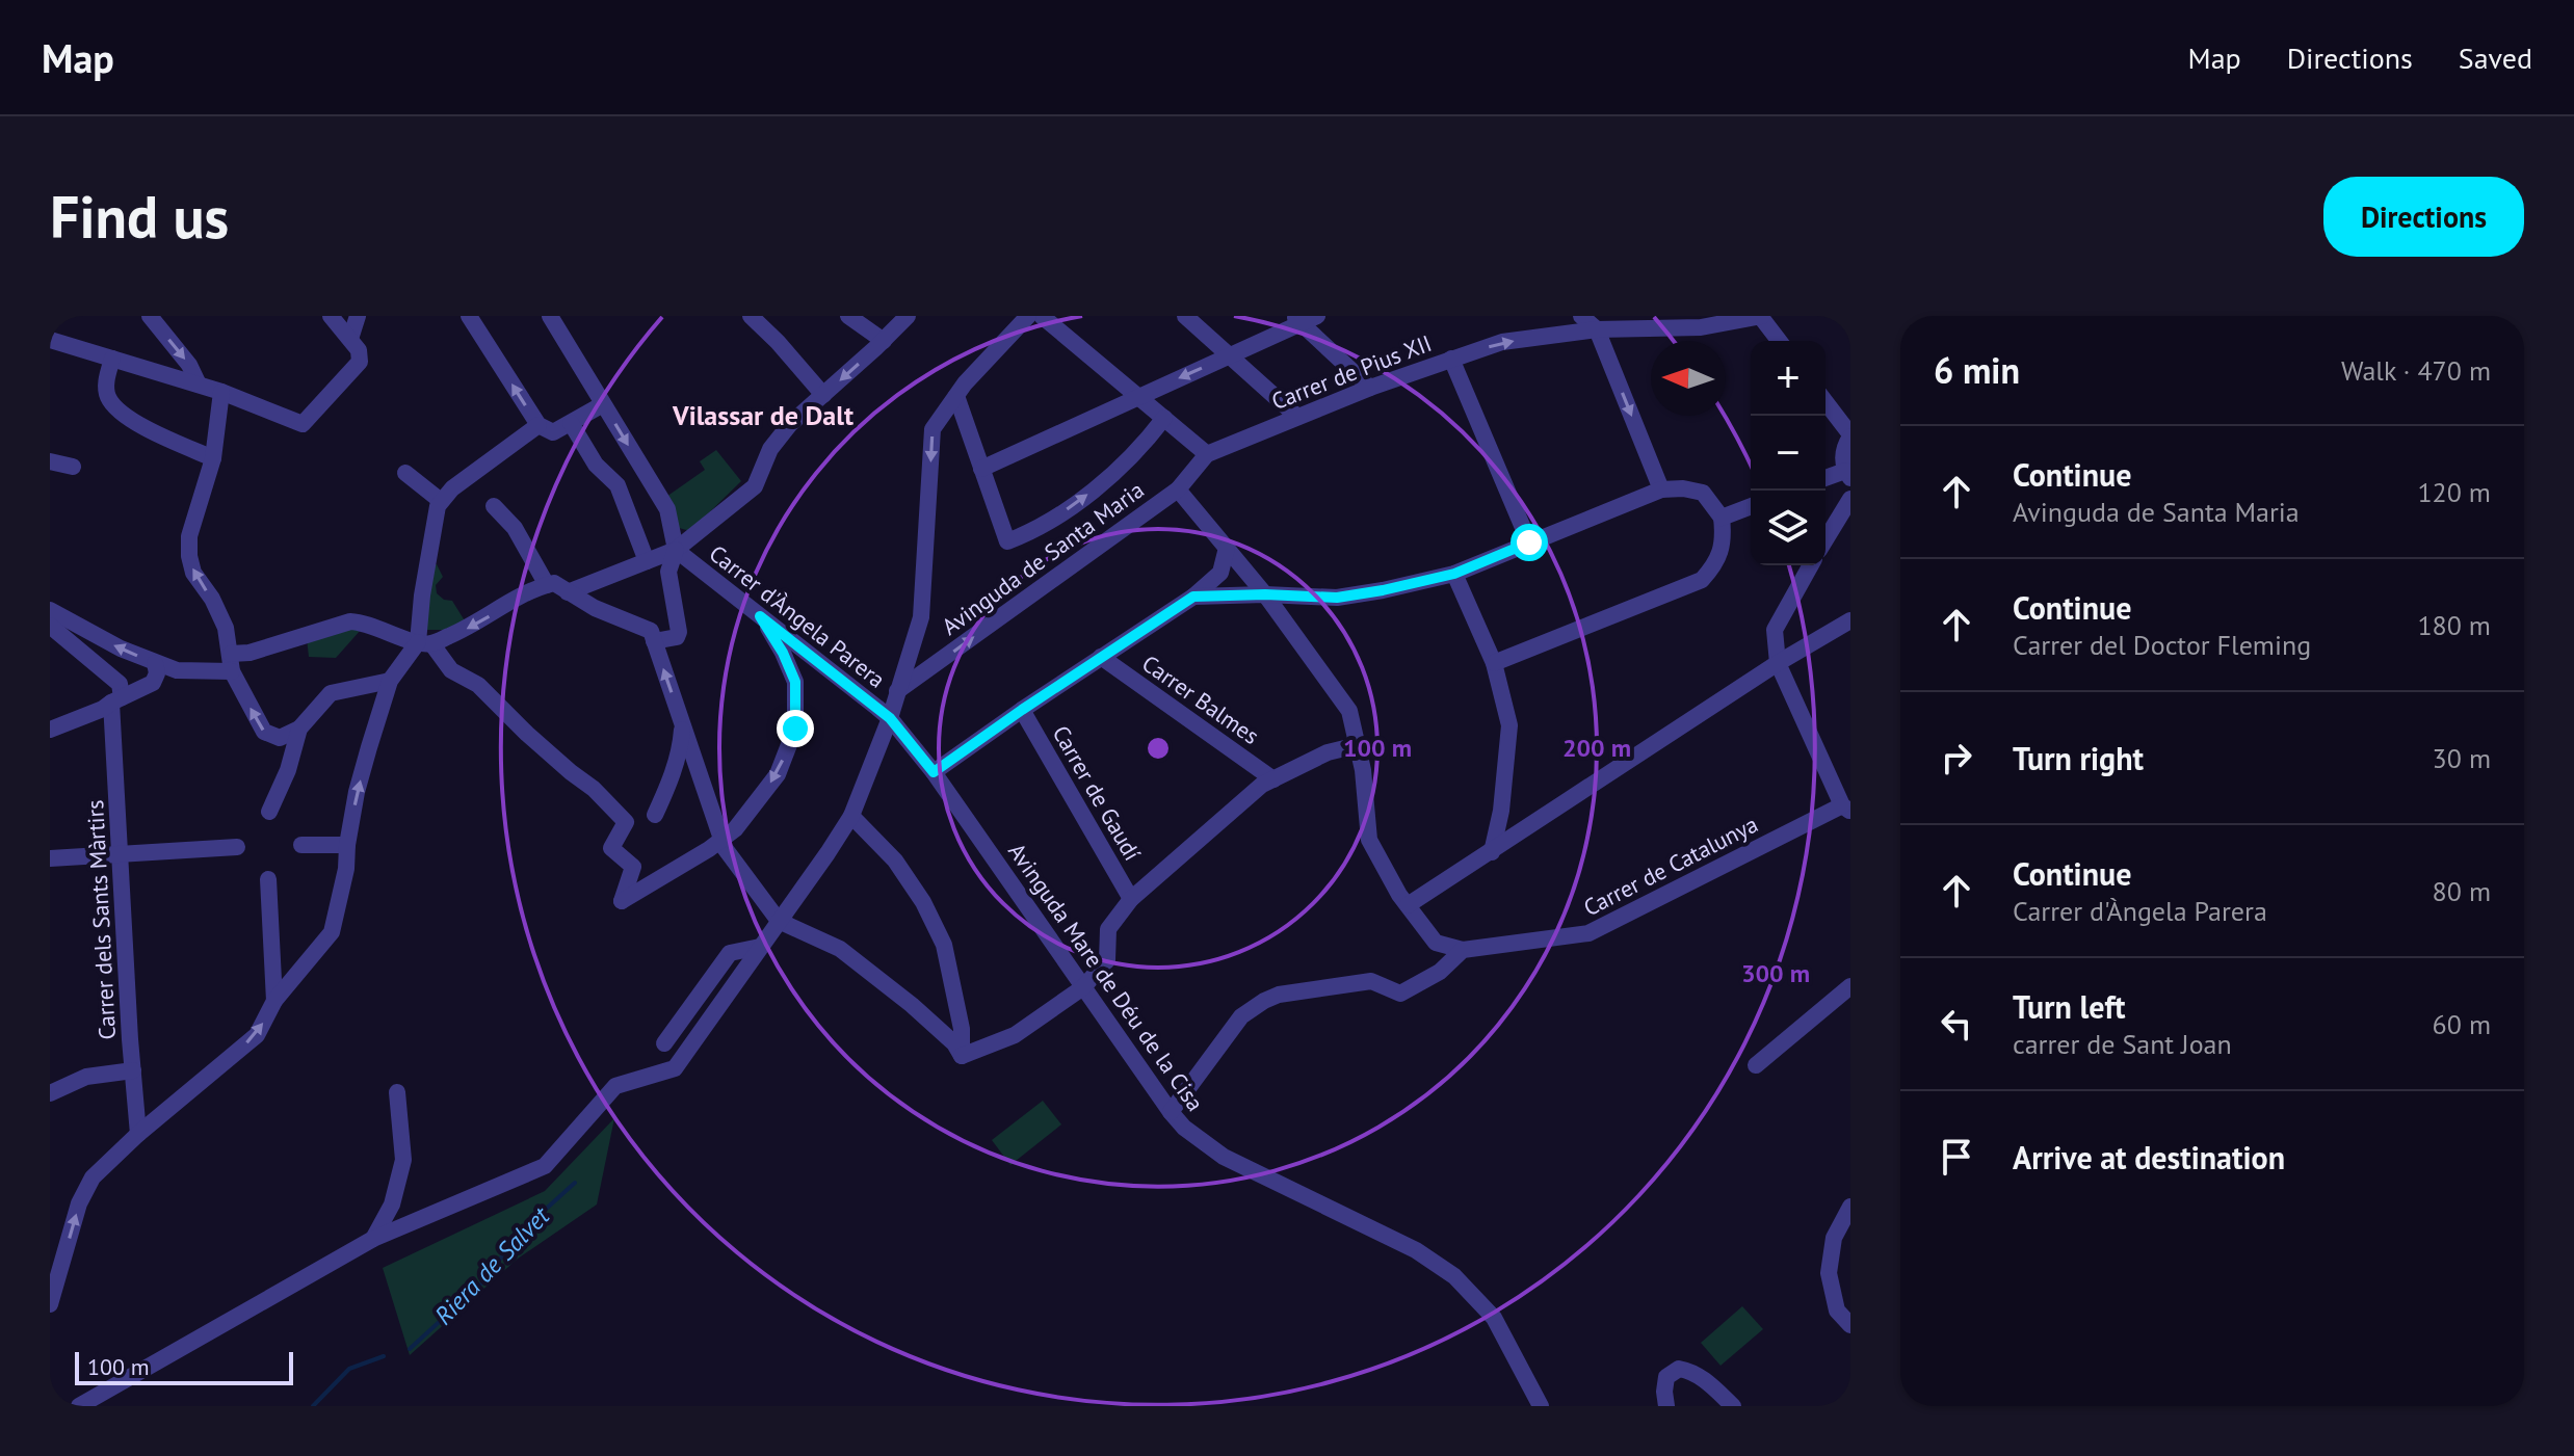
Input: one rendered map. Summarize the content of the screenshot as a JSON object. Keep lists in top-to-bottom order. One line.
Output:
{"streets":{"street":["Carrer de Pius XII","Avinguda de Santa Maria","Carrer d'Àngela Parera","Carrer Balmes","Carrer de Gaudí","Carrer de Catalunya","Carrer dels Sants Màrtirs","Avinguda Mare de Déu de la Cisa"]},"crossings":[["Carrer de Pius XII","Avinguda de Santa Maria"],["Carrer d'Àngela Parera","Avinguda Mare de Déu de la Cisa"]],"districts":["Vilassar de Dalt"],"water":["Riera de Salvet"],"scale_bar":"100 m","north":"left","page":{"header":"Map","nav":["Map","Directions","Saved"],"buttons":"Directions","title":"Find us","heading":["6 min","Walk · 470 m"],"map_buttons":["+","−"],"list":[["Continue","Avinguda de Santa Maria","120 m"],["Continue","Carrer del Doctor Fleming","180 m"],["Turn right","30 m"],["Continue","Carrer d'Àngela Parera","80 m"],["Turn left","carrer de Sant Joan","60 m"],"Arrive at destination"],"scale":"100 m"},"rings":["100 m","200 m","300 m"]}
